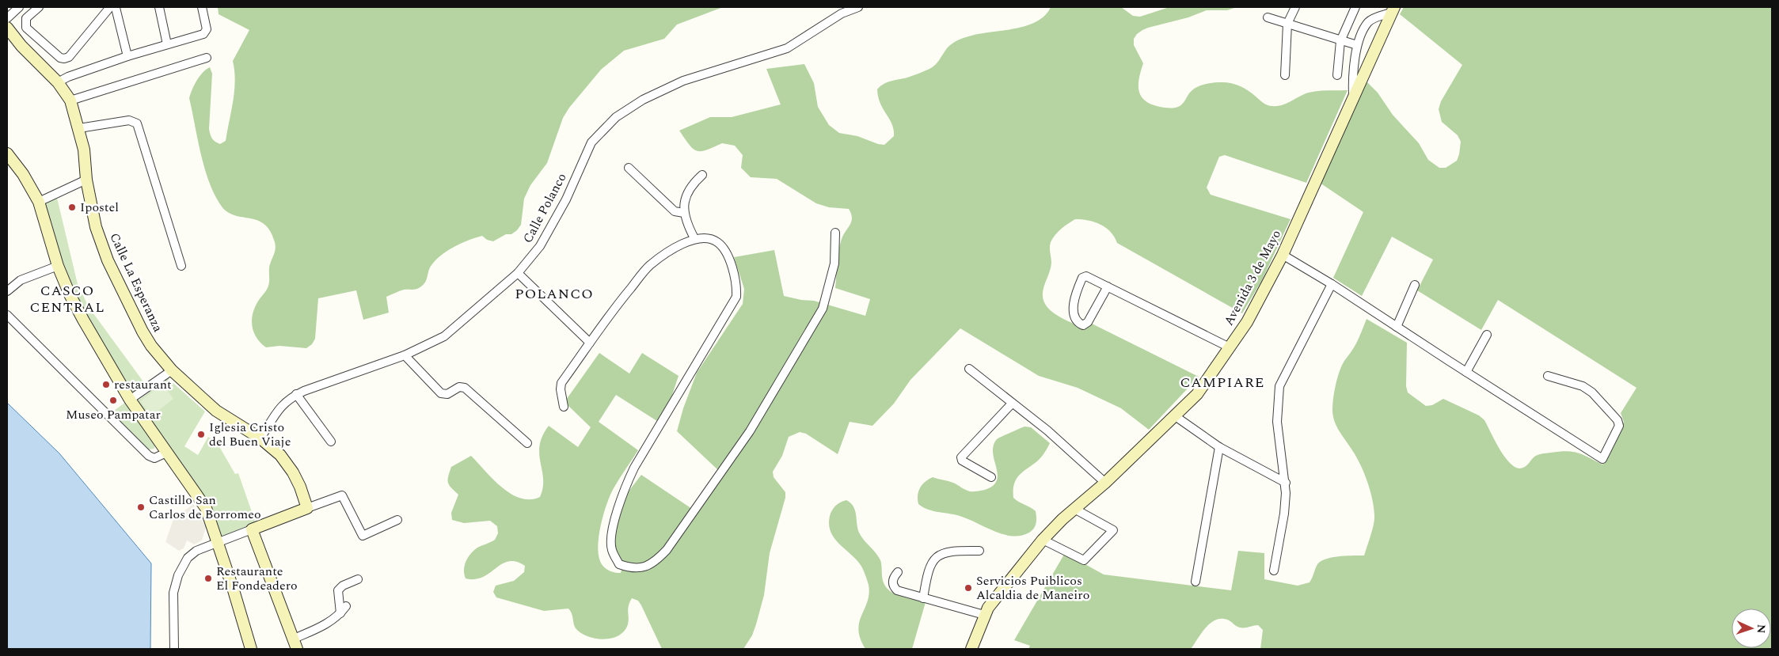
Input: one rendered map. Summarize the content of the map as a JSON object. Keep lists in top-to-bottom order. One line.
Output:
{"streets":{"street":["Calle Polanco","Avenida 3 de Mayo","Calle La Esperanza"]},"crossings":[["Calle Polanco","Calle La Esperanza"]],"districts":["CASCO CENTRAL","POLANCO","CAMPIARE"],"places":["Ipostel","restaurant","Museo Pampatar","Iglesia Cristo del Buen Viaje","Castillo San Carlos de Borromeo","Restaurante El Fondeadero","Servicios Puiblicos Alcaldia de Maneiro"],"north":"right"}
